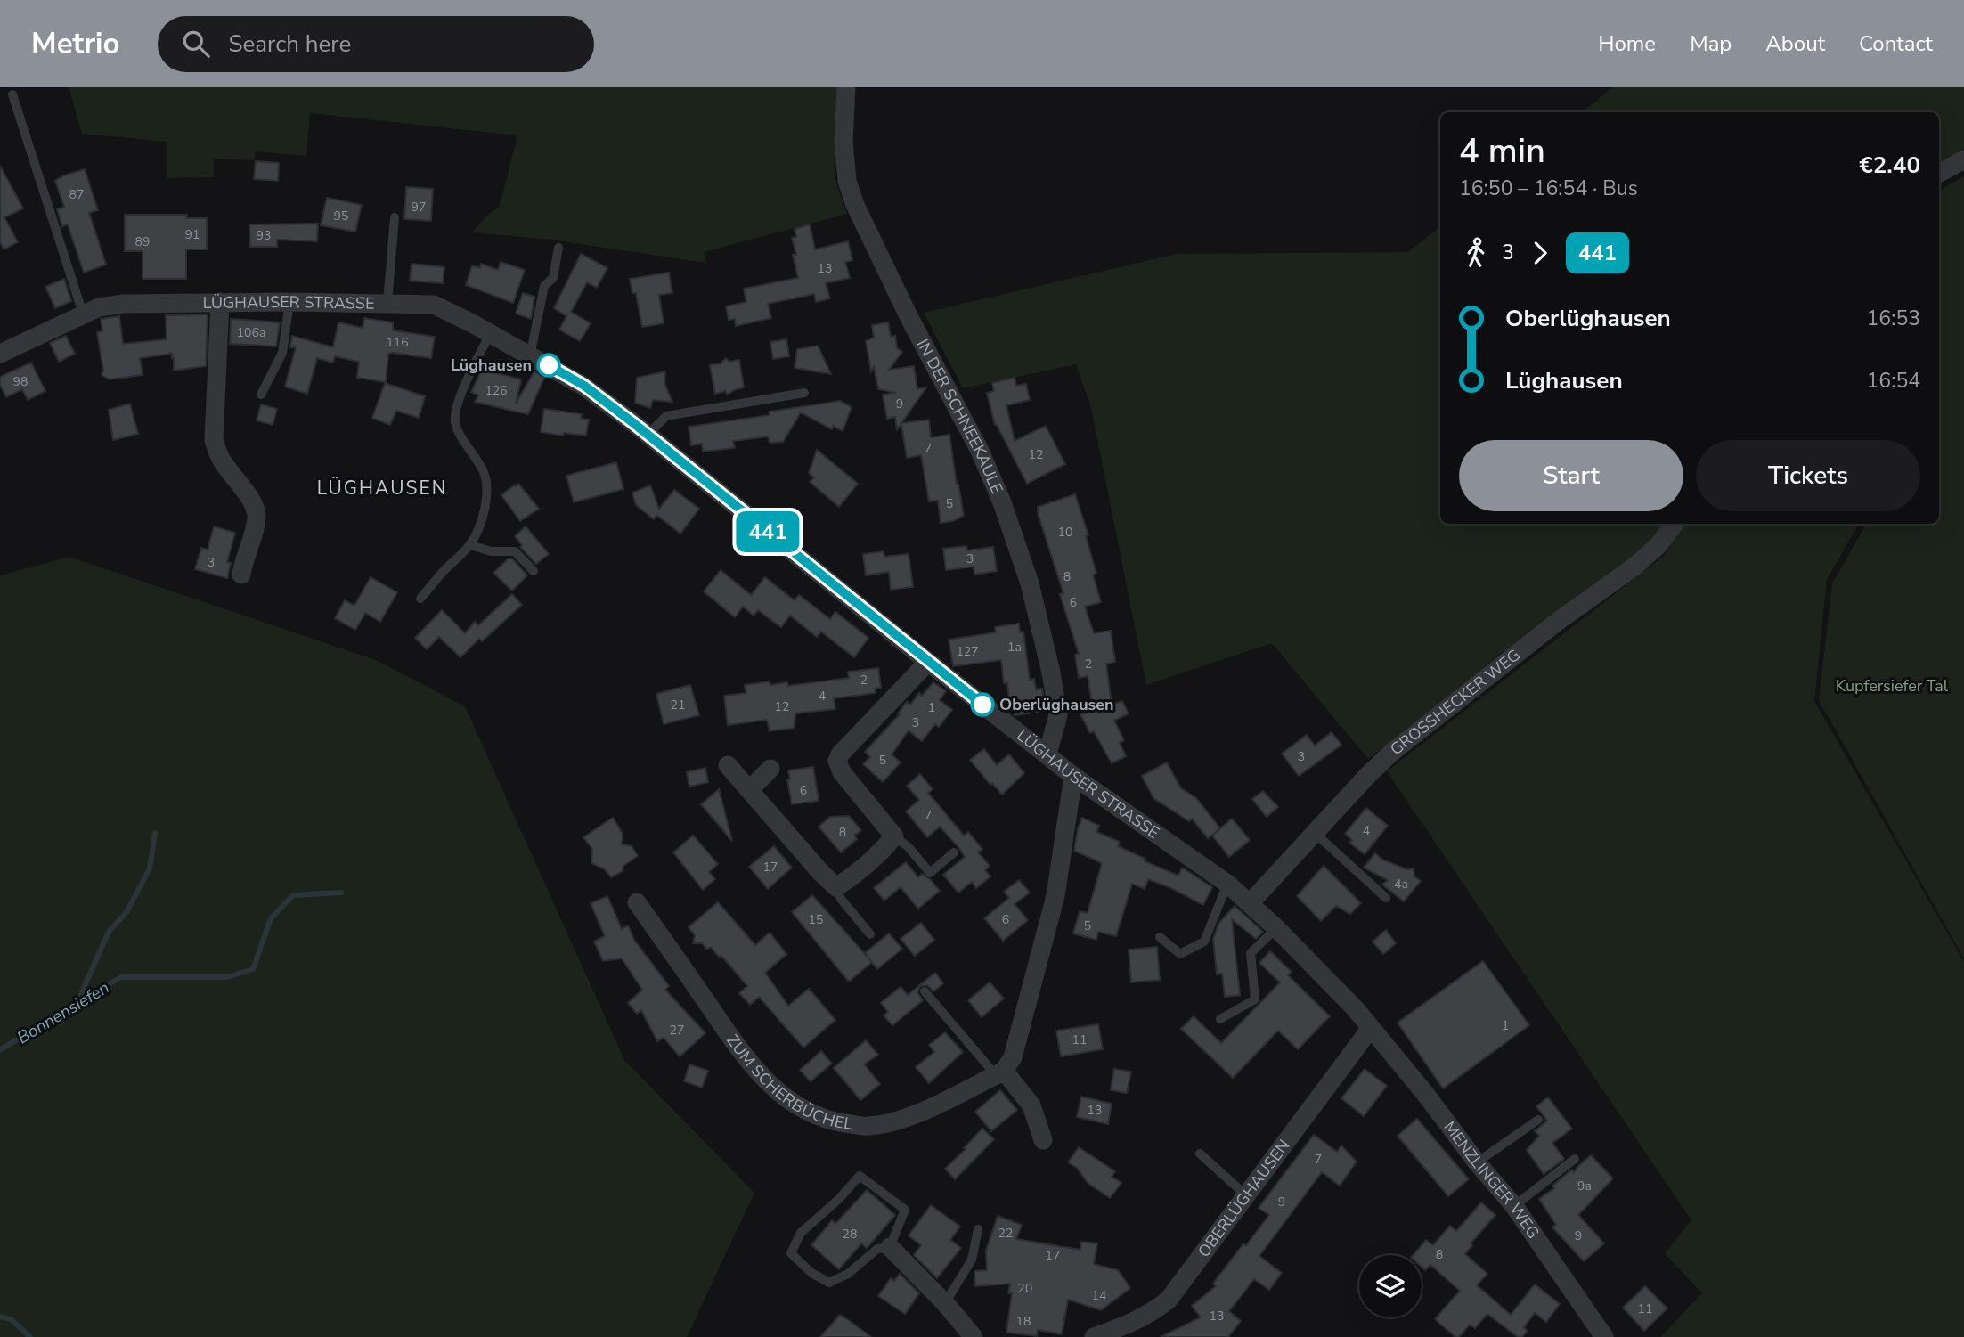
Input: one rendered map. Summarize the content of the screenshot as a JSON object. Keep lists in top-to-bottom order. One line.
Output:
{"streets":{"street":["LÜGHAUSER STRASSE","IN DER SCHNEEKAULE","GROSSHECKER WEG","ZUM SCHERBÜCHEL","MENZLINGER WEG","OBERLÜGHAUSEN"]},"crossings":[["LÜGHAUSER STRASSE","IN DER SCHNEEKAULE"],["LÜGHAUSER STRASSE","GROSSHECKER WEG"],["LÜGHAUSER STRASSE","MENZLINGER WEG"],["LÜGHAUSER STRASSE","OBERLÜGHAUSEN"],["MENZLINGER WEG","OBERLÜGHAUSEN"]],"districts":["LÜGHAUSEN"],"water":["Bonnensiefen"],"parks":["Kupfersiefer Tal"],"places":["Lüghausen","Oberlüghausen"],"lines":["bus line 441"],"house_numbers":["87","97","95","91","93","89","13","106a","116","98","126","9","7","12","5","10","3","3","8","6","1a","127","2","2","4","21","12","1","3","3","5","6","7","4","8","17","4a","15","6","5","1","27","11","13","7","9a","9","22","28","9","8","17","20","14","11","13","18"],"page":{"header":"Metrio","search":"Search here","nav":["Home","Map","About","Contact"],"on_map":"441","heading":["4 min","16:50 – 16:54 · Bus","€2.40"],"legs":["3","441"],"list":[{"name":"Oberlüghausen","value":"16:53"},{"name":"Lüghausen","value":"16:54"}],"buttons":["Start","Tickets"]}}
